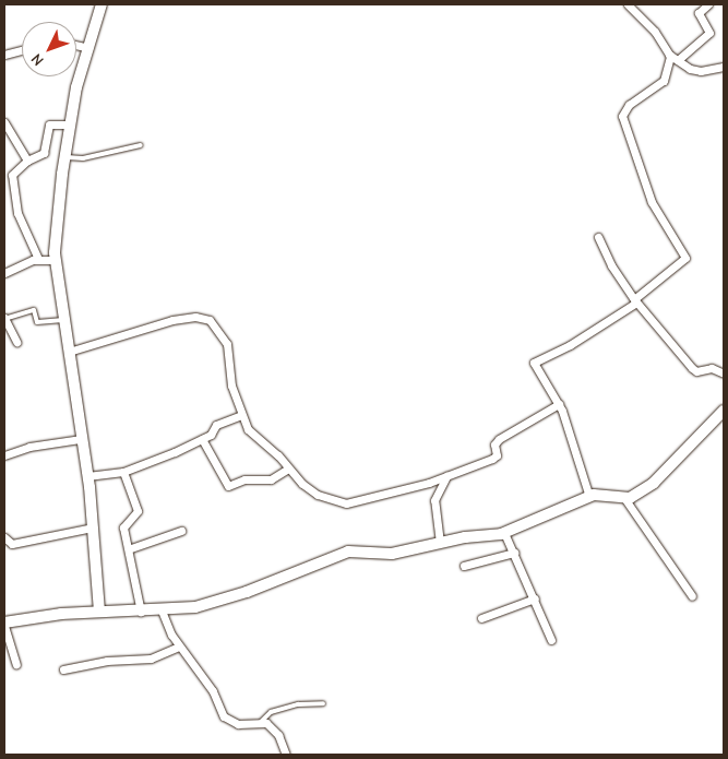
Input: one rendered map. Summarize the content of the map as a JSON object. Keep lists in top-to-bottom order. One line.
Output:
{"north":"bottom left"}
